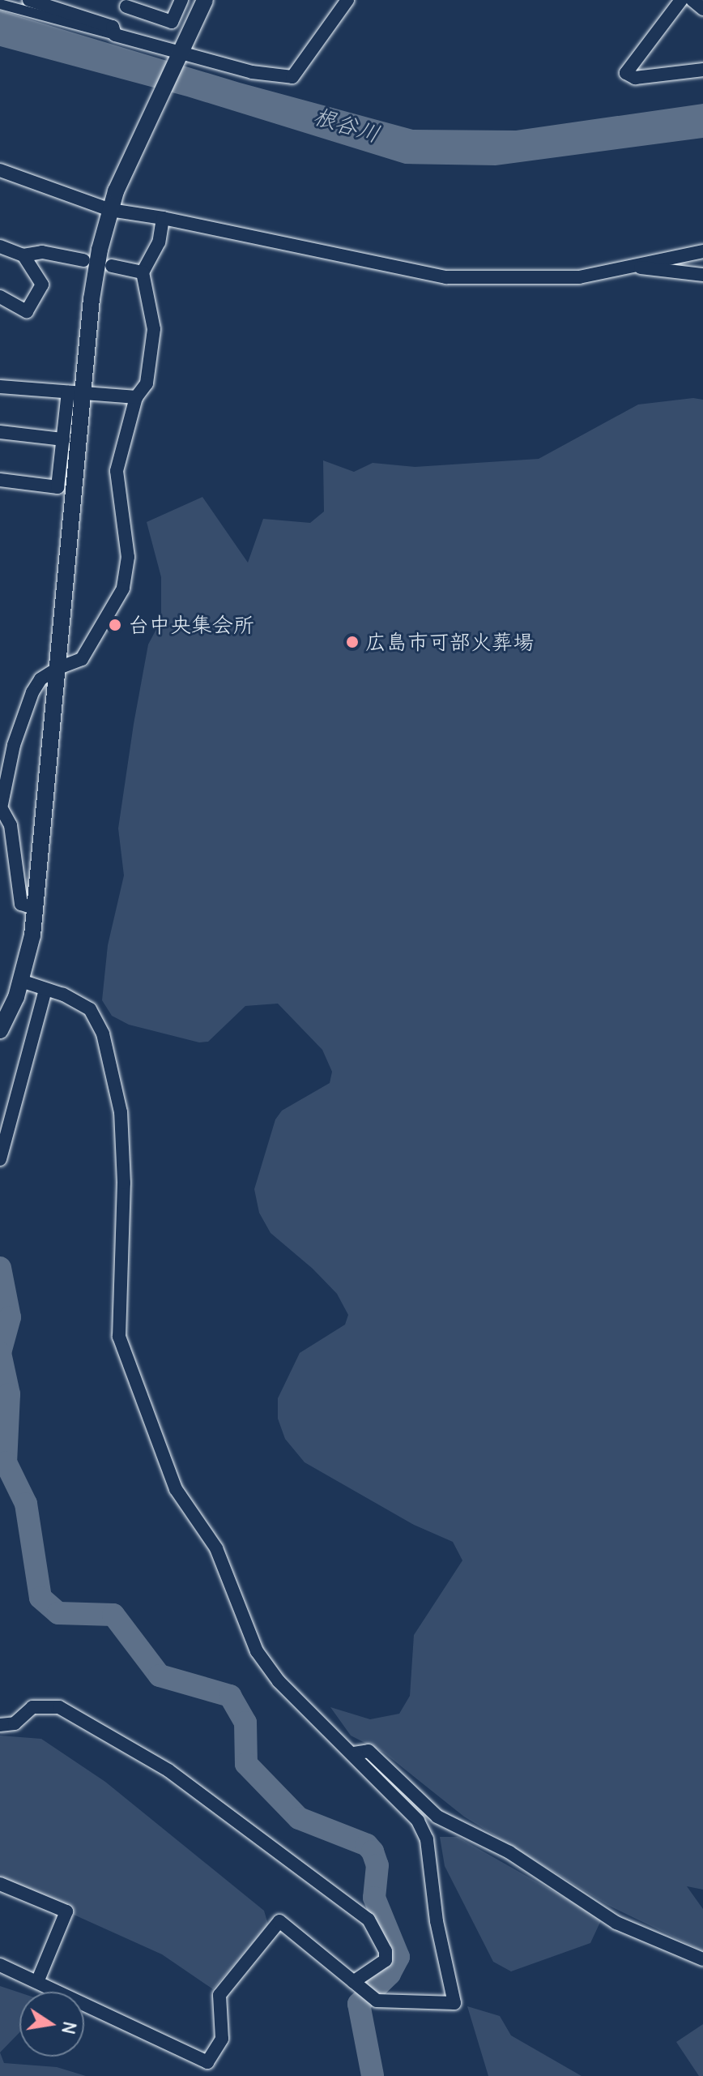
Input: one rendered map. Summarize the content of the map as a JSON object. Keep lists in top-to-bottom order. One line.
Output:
{"water":["根谷川"],"places":["台中央集会所","広島市可部火葬場"],"north":"right"}
